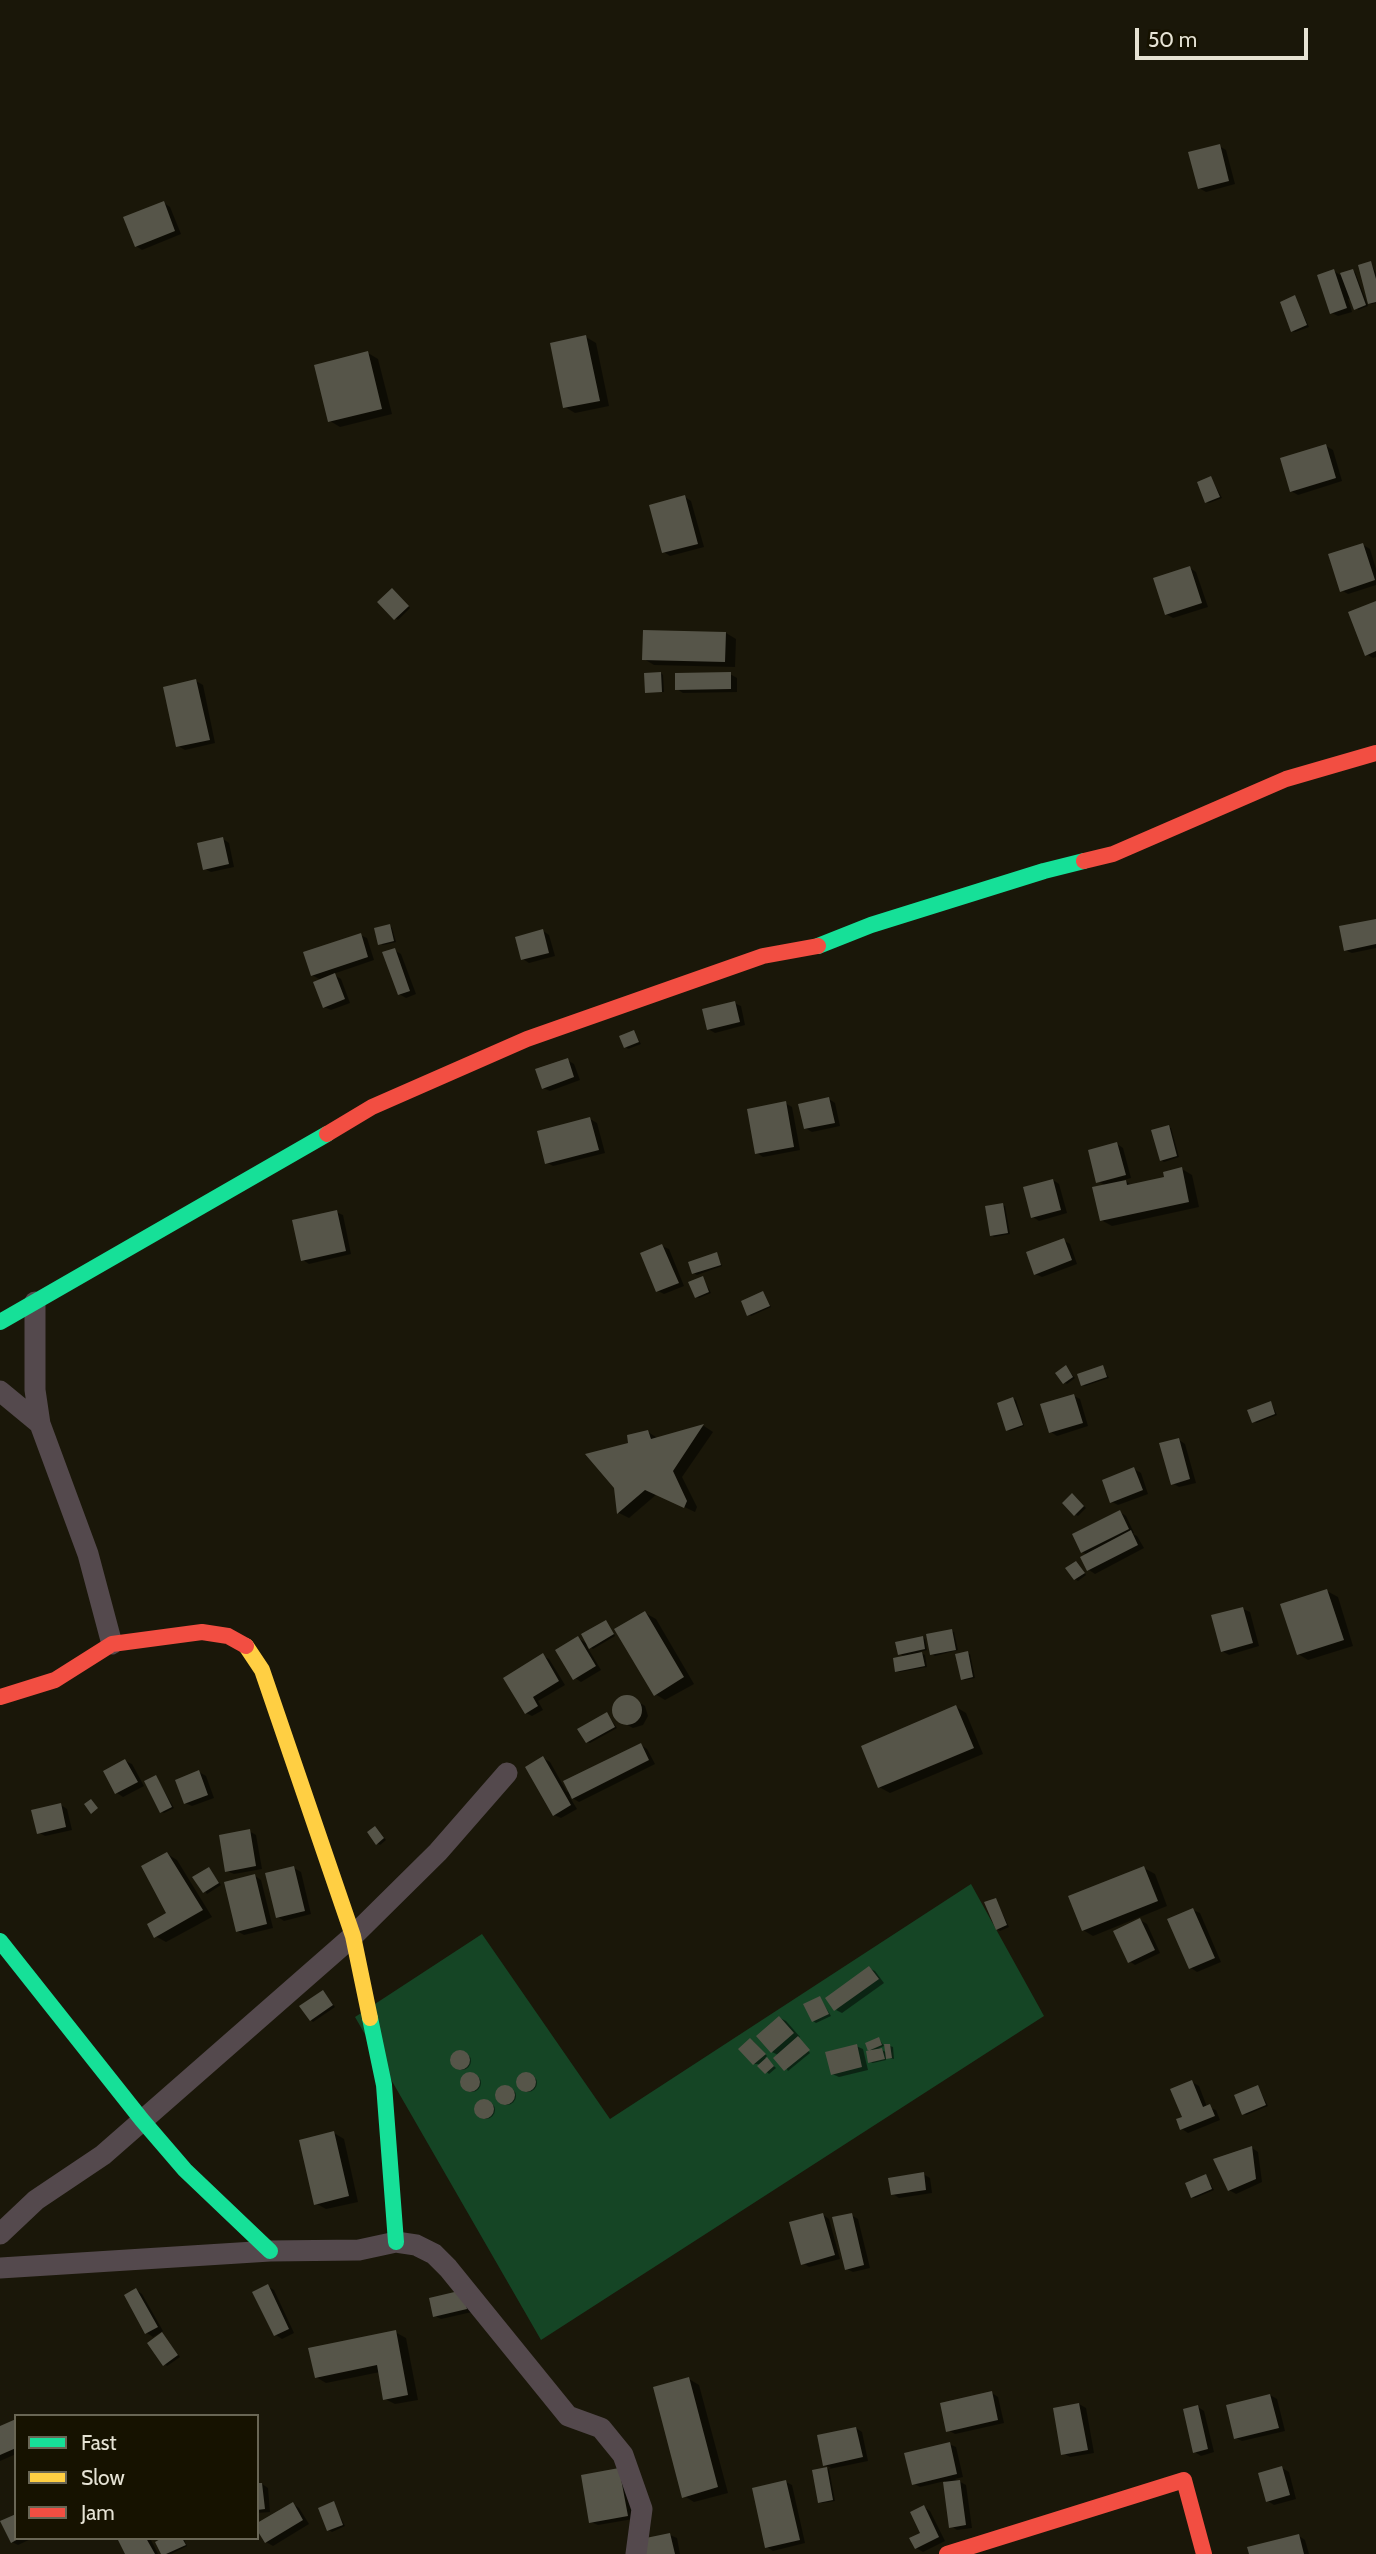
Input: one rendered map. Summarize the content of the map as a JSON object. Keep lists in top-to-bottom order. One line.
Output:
{"legend":["Fast","Slow","Jam"],"scale_bar":"50 m"}
